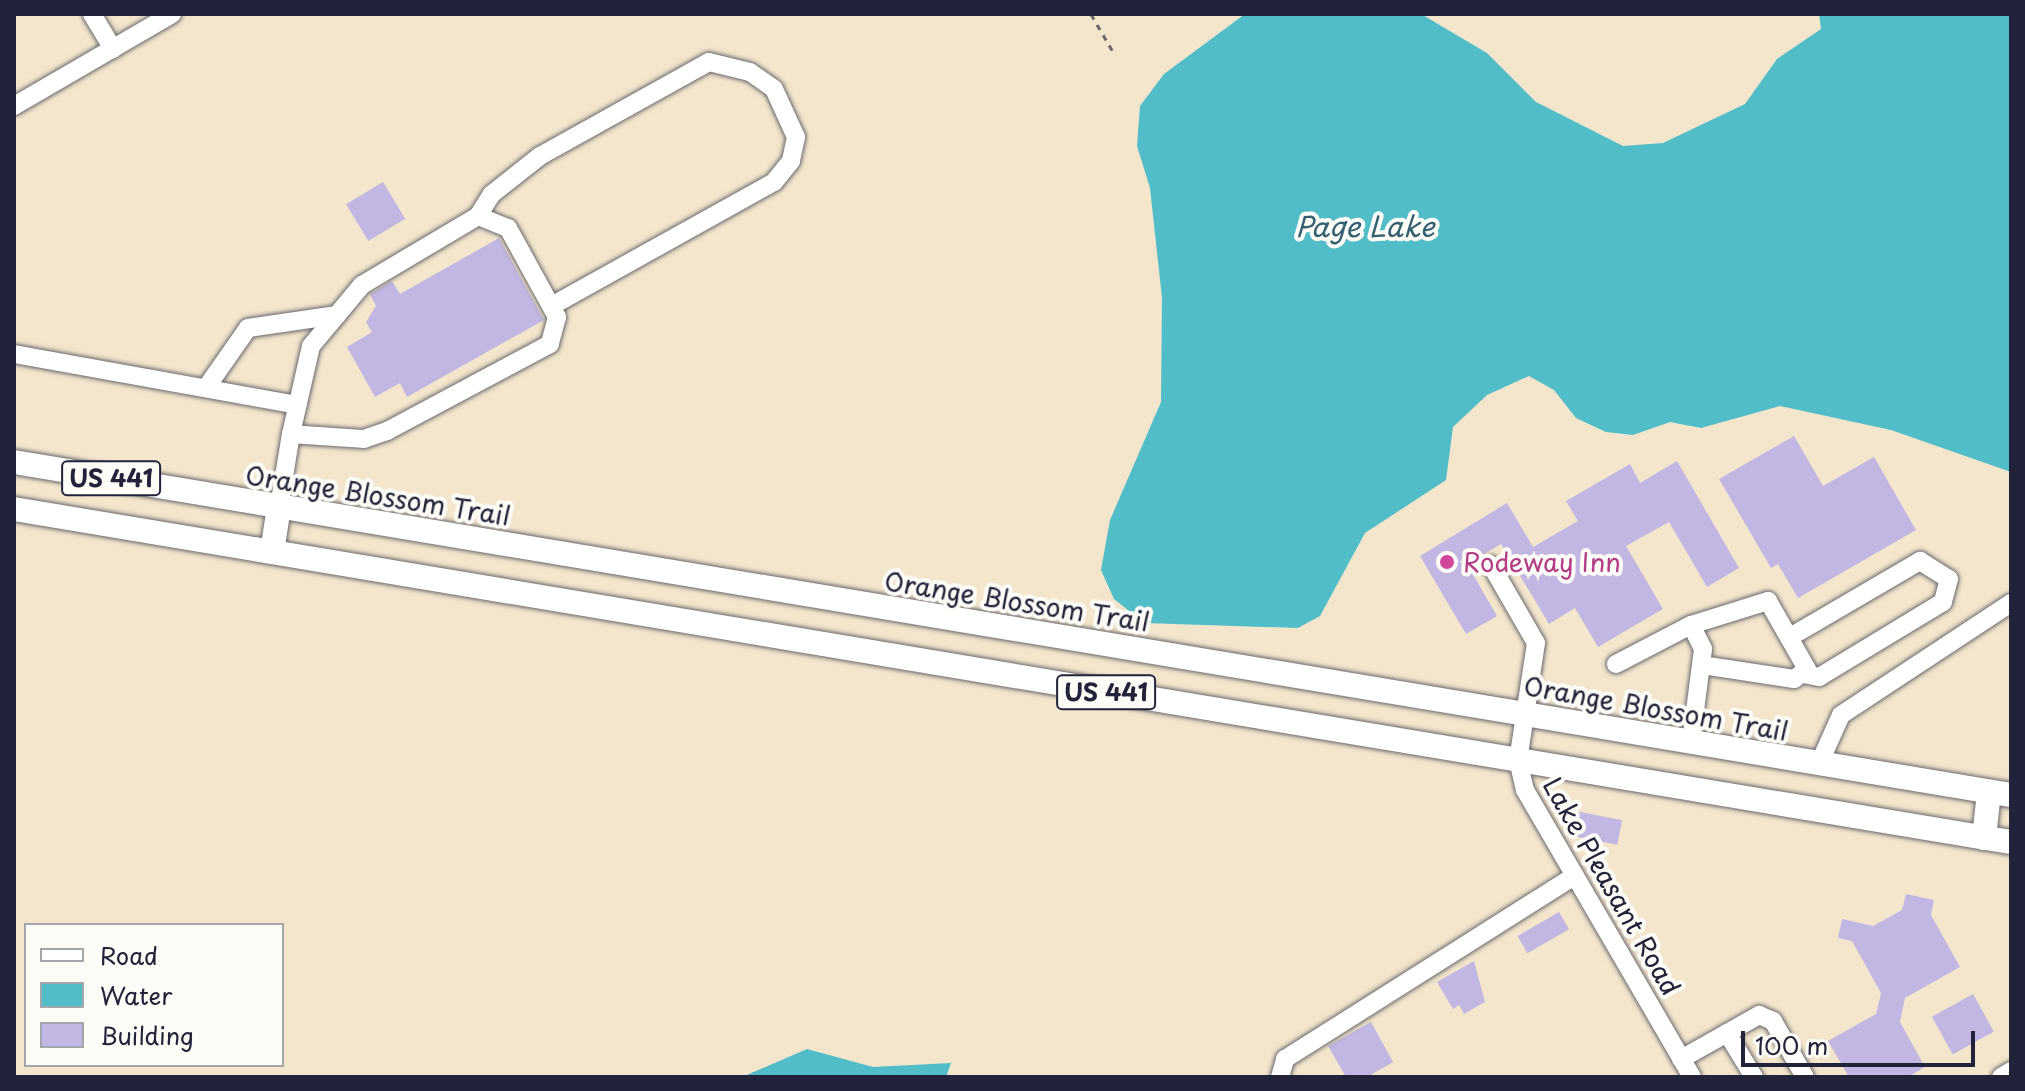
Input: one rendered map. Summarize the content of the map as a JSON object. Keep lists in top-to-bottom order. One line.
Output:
{"streets":{"main road":["US 441","Orange Blossom Trail"],"street":["Lake Pleasant Road"]},"crossings":[["US 441","Lake Pleasant Road"],["Orange Blossom Trail","Lake Pleasant Road"]],"water":["Page Lake"],"places":["Rodeway Inn"],"legend":["Road","Water","Building"],"scale_bar":"100 m"}
